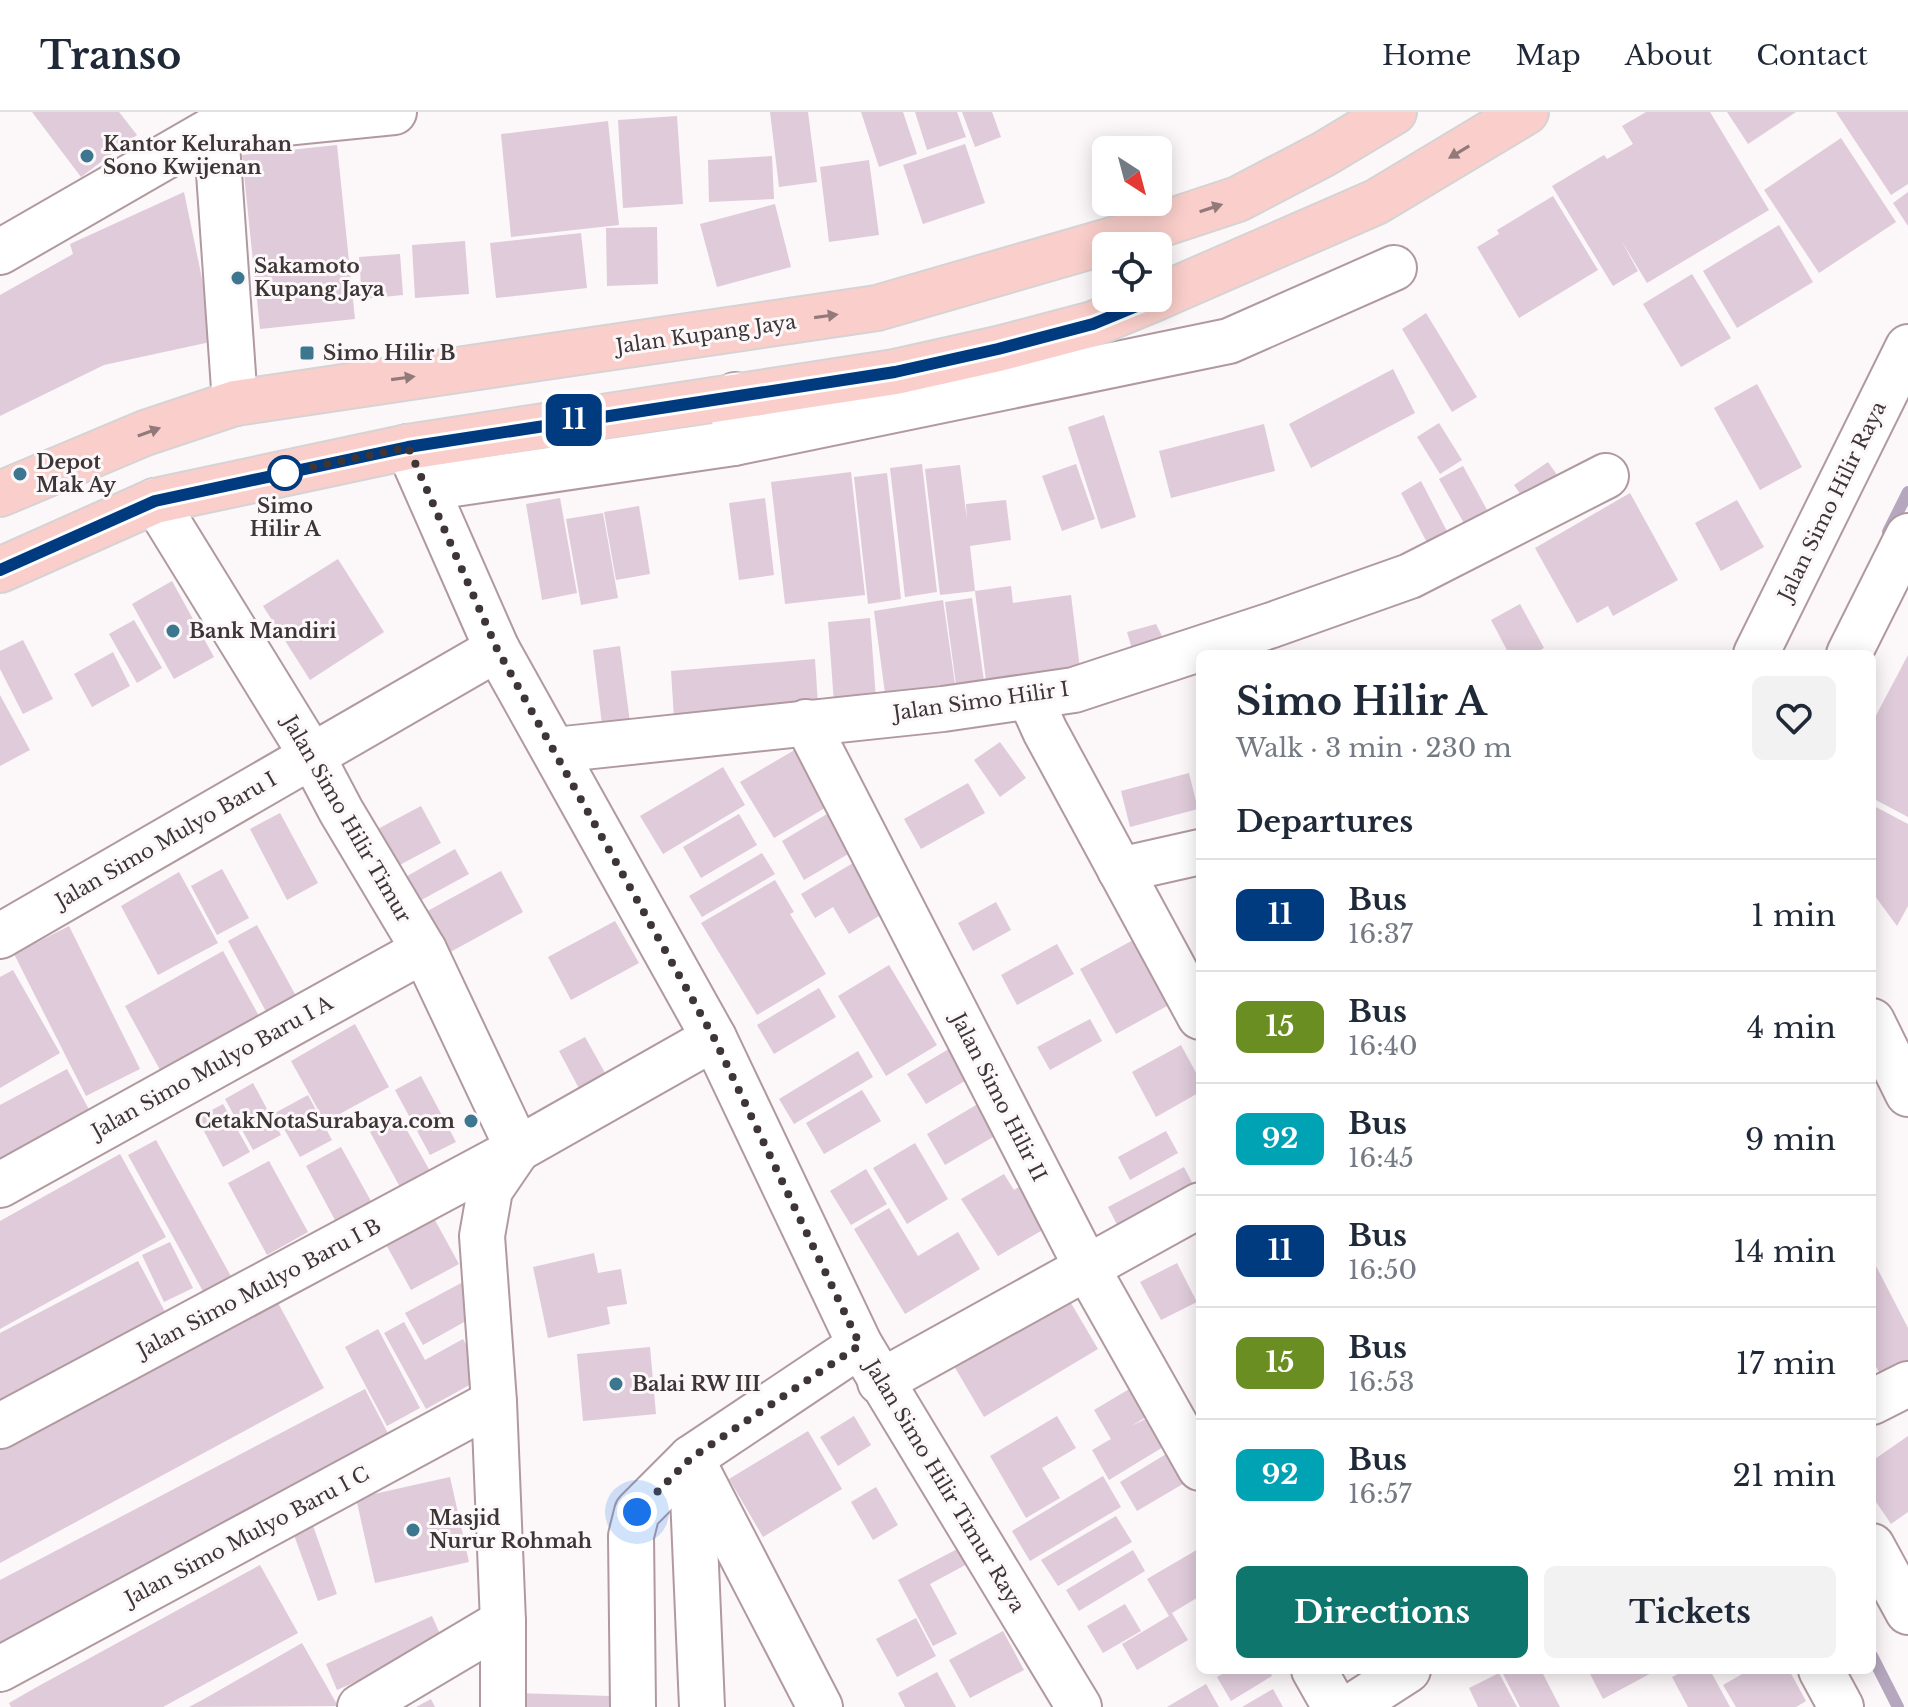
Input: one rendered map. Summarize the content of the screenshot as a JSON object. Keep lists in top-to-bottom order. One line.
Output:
{"streets":{"main road":["Jalan Kupang Jaya"],"street":["Jalan Simo Hilir Raya","Jalan Simo Hilir I","Jalan Simo Hilir Timur","Jalan Simo Mulyo Baru I","Jalan Simo Mulyo Baru I A","Jalan Simo Hilir II","Jalan Simo Mulyo Baru I B","Jalan Simo Hilir Timur Raya","Jalan Simo Mulyo Baru I C"]},"crossings":[["Jalan Simo Hilir I","Jalan Simo Hilir II"],["Jalan Simo Hilir I","Jalan Simo Hilir Timur Raya"],["Jalan Simo Hilir Timur","Jalan Simo Mulyo Baru I"],["Jalan Simo Hilir Timur","Jalan Simo Mulyo Baru I A"],["Jalan Simo Hilir Timur","Jalan Simo Mulyo Baru I B"],["Jalan Simo Mulyo Baru I","Jalan Simo Hilir Timur Raya"],["Jalan Simo Mulyo Baru I B","Jalan Simo Hilir Timur Raya"]],"places":{"other":["Kantor Kelurahan Sono Kwijenan","Sakamoto Kupang Jaya","Simo Hilir A","Depot Mak Ay","Bank Mandiri","CetakNotaSurabaya.com","Balai RW III","Masjid Nurur Rohmah"],"transit":["Simo Hilir B"]},"lines":["bus line 11"],"north":"bottom right","page":{"header":"Transo","nav":["Home","Map","About","Contact"],"on_map":"11","heading":[["Simo Hilir A","Walk · 3 min · 230 m"],"Departures"],"list":[{"mark":"11","name":"Bus","note":"16:37","value":"1 min"},{"mark":"15","name":"Bus","note":"16:40","value":"4 min"},{"mark":"92","name":"Bus","note":"16:45","value":"9 min"},{"mark":"11","name":"Bus","note":"16:50","value":"14 min"},{"mark":"15","name":"Bus","note":"16:53","value":"17 min"},{"mark":"92","name":"Bus","note":"16:57","value":"21 min"}],"buttons":["Directions","Tickets"]}}
